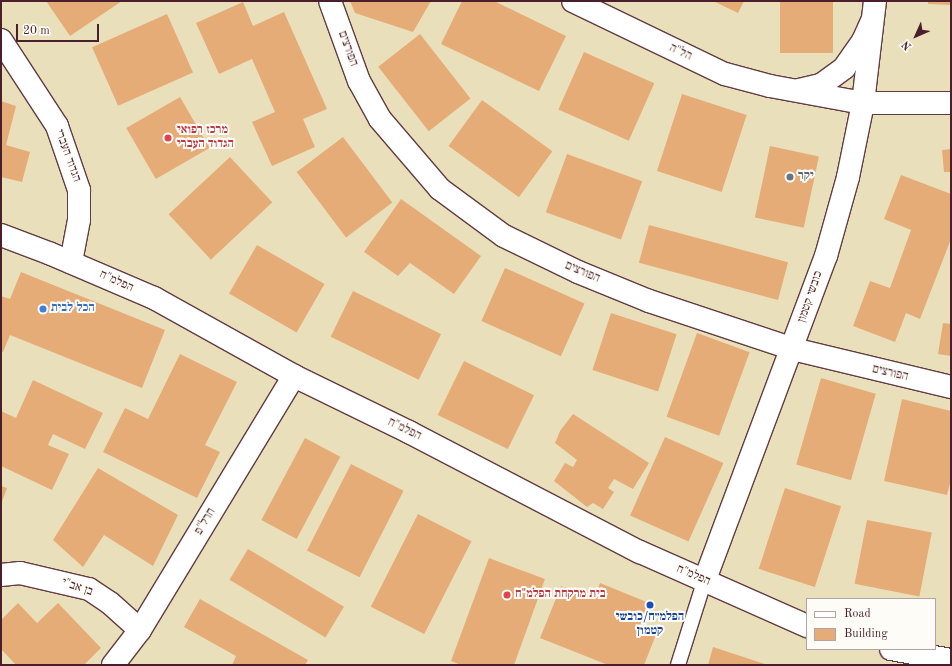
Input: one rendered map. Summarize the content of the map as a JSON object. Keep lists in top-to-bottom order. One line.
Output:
{"streets":{"street":["הפורצים","הל\"ה","הגדוד העברי","הפלמ\"ח","כובשי קטמון","חרל\"פ","בן אב\"י"]},"crossings":[["הפורצים","כובשי קטמון"],["הל\"ה","כובשי קטמון"],["הגדוד העברי","הפלמ\"ח"],["הפלמ\"ח","כובשי קטמון"],["הפלמ\"ח","חרל\"פ"],["חרל\"פ","בן אב\"י"]],"places":["מרכז רפואי הגדוד העברי","יקר","הכל לבית","בית מרקחת הפלמ\"ח","הפלמ״ח/כובשי קטמון"],"legend":["Road","Building"],"scale_bar":"20 m","north":"bottom left"}
